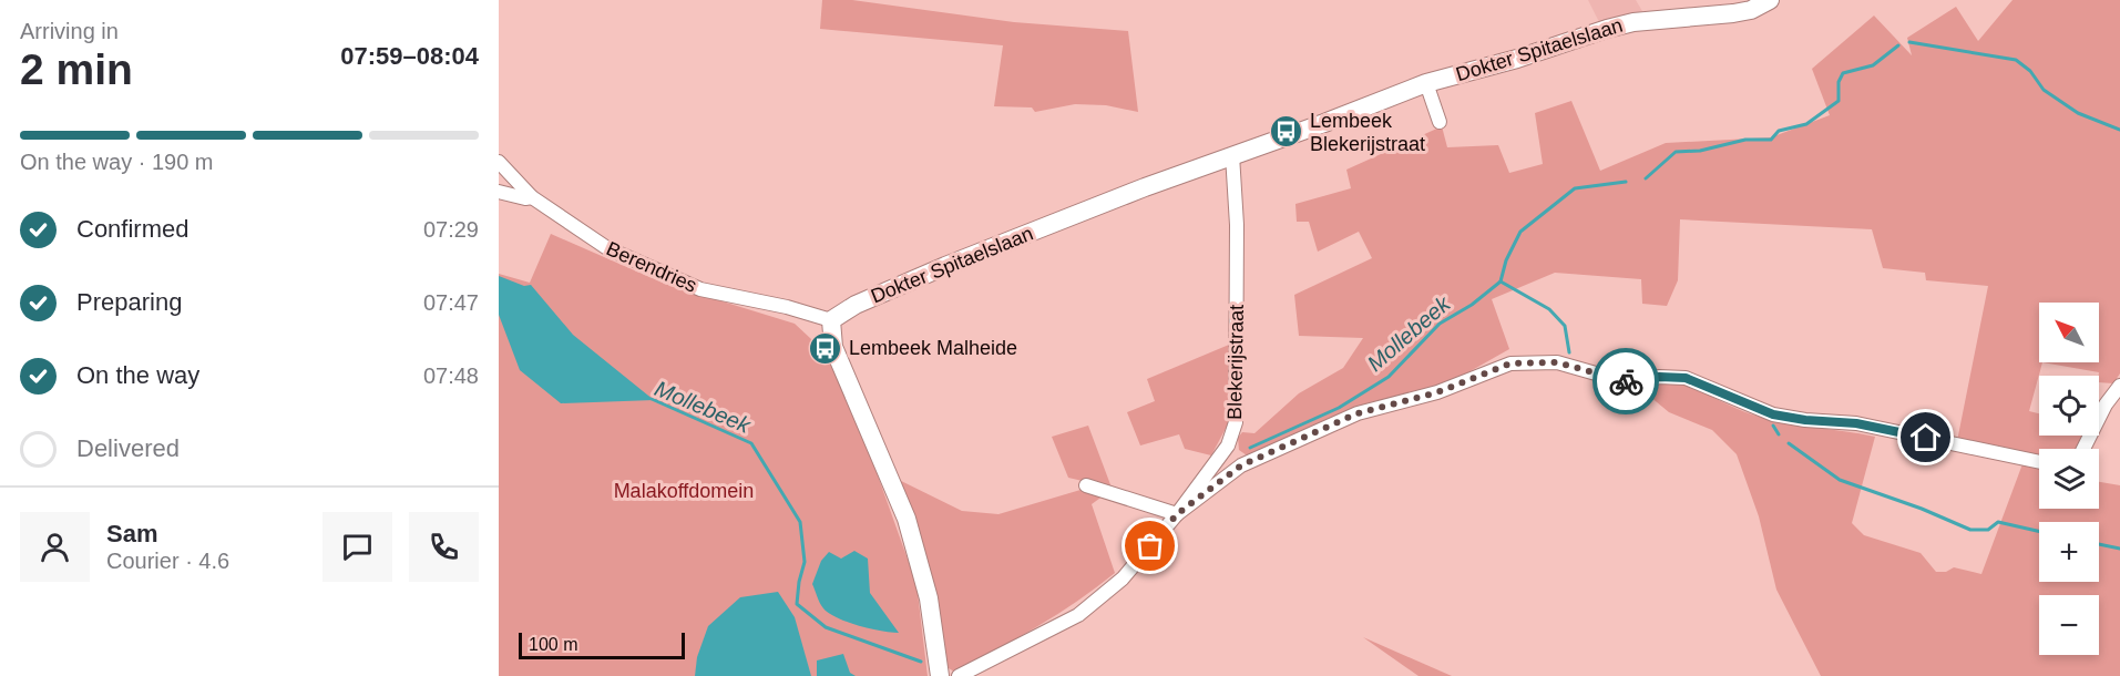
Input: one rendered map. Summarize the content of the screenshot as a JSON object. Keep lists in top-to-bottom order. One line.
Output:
{"streets":{"street":["Dokter Spitaelslaan","Berendries","Blekerijstraat"]},"crossings":[["Dokter Spitaelslaan","Berendries"],["Dokter Spitaelslaan","Blekerijstraat"]],"water":["Mollebeek"],"parks":["Malakoffdomein"],"places":{"bus stop":["Lembeek Blekerijstraat","Lembeek Malheide"]},"scale_bar":"100 m","north":"top left","page":{"heading":["2 min","Arriving in","07:59–08:04"],"panel":["Sam","Courier · 4.6"],"bar":"On the way · 190 m","list":[["Confirmed","07:29"],["Preparing","07:47"],["On the way","07:48"],"Delivered"],"map_buttons":["+","−"],"scale":"100 m"}}
